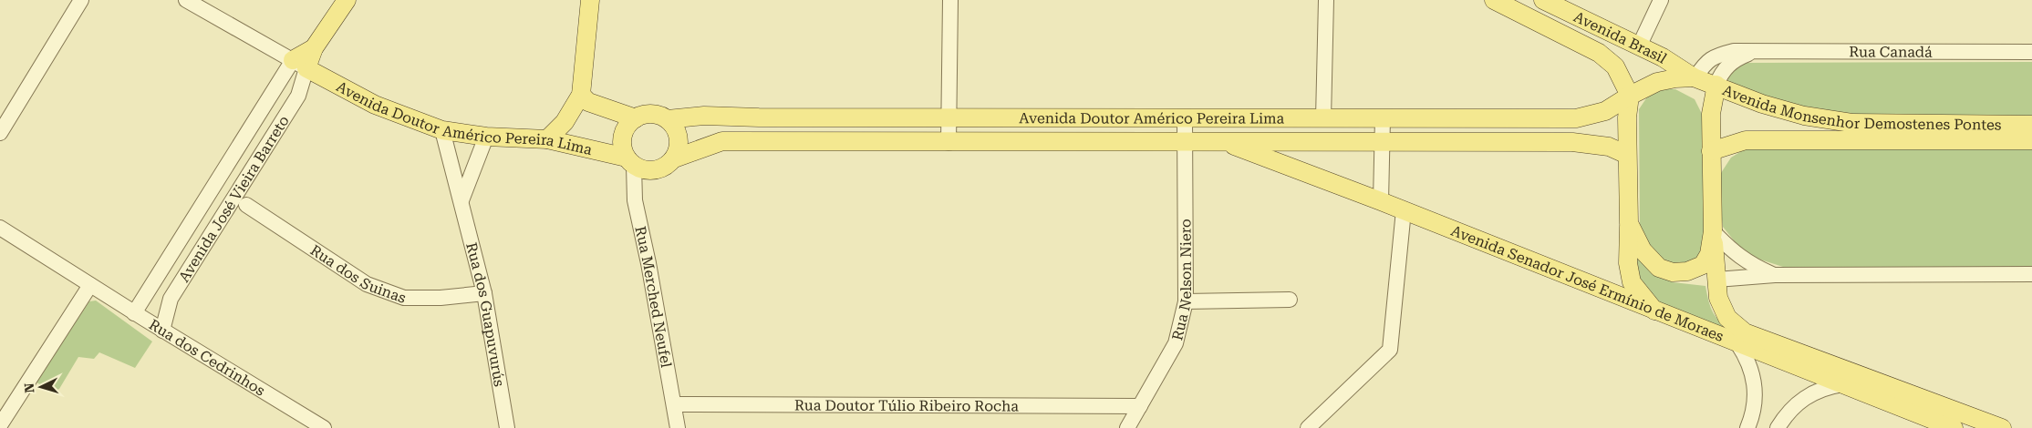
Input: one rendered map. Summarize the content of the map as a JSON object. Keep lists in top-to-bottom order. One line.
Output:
{"streets":{"main road":["Avenida Brasil","Avenida Monsenhor Demostenes Pontes","Avenida Doutor Américo Pereira Lima","Avenida Senador José Ermínio de Moraes"],"street":["Rua Canadá","Avenida José Vieira Barreto","Rua dos Suinas","Rua Nelson Niero","Rua Merched Neufel","Rua dos Guapuvurús","Rua dos Cedrinhos","Rua Doutor Túlio Ribeiro Rocha"]},"crossings":[["Avenida Brasil","Rua Canadá"],["Avenida Brasil","Avenida Monsenhor Demostenes Pontes"],["Avenida Brasil","Avenida Doutor Américo Pereira Lima"],["Rua Canadá","Avenida Monsenhor Demostenes Pontes"],["Rua Canadá","Avenida Doutor Américo Pereira Lima"],["Avenida Monsenhor Demostenes Pontes","Avenida Doutor Américo Pereira Lima"],["Avenida Doutor Américo Pereira Lima","Avenida José Vieira Barreto"],["Avenida Doutor Américo Pereira Lima","Rua Nelson Niero"],["Avenida Doutor Américo Pereira Lima","Avenida Senador José Ermínio de Moraes"],["Avenida Doutor Américo Pereira Lima","Rua Merched Neufel"],["Avenida Doutor Américo Pereira Lima","Rua dos Guapuvurús"],["Avenida José Vieira Barreto","Rua dos Cedrinhos"],["Rua dos Suinas","Rua dos Guapuvurús"],["Rua Nelson Niero","Rua Doutor Túlio Ribeiro Rocha"],["Rua Merched Neufel","Rua Doutor Túlio Ribeiro Rocha"]],"north":"left"}
